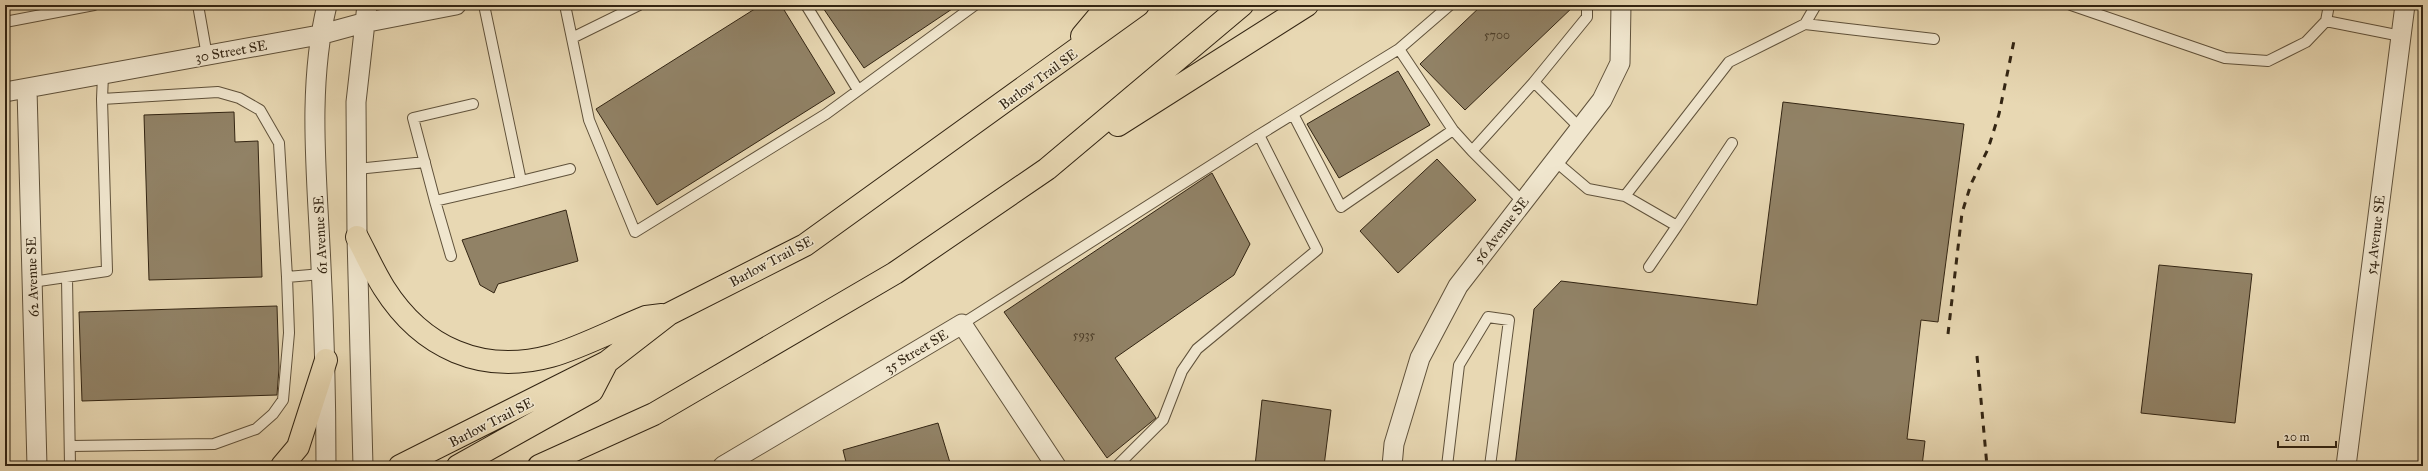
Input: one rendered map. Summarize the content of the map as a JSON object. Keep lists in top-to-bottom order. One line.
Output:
{"streets":{"main road":["Barlow Trail SE"],"street":["30 Street SE","56 Avenue SE","61 Avenue SE","54 Avenue SE","62 Avenue SE","35 Street SE"]},"crossings":[["30 Street SE","61 Avenue SE"],["30 Street SE","62 Avenue SE"]],"house_numbers":["5700","5935"],"scale_bar":"20 m"}
